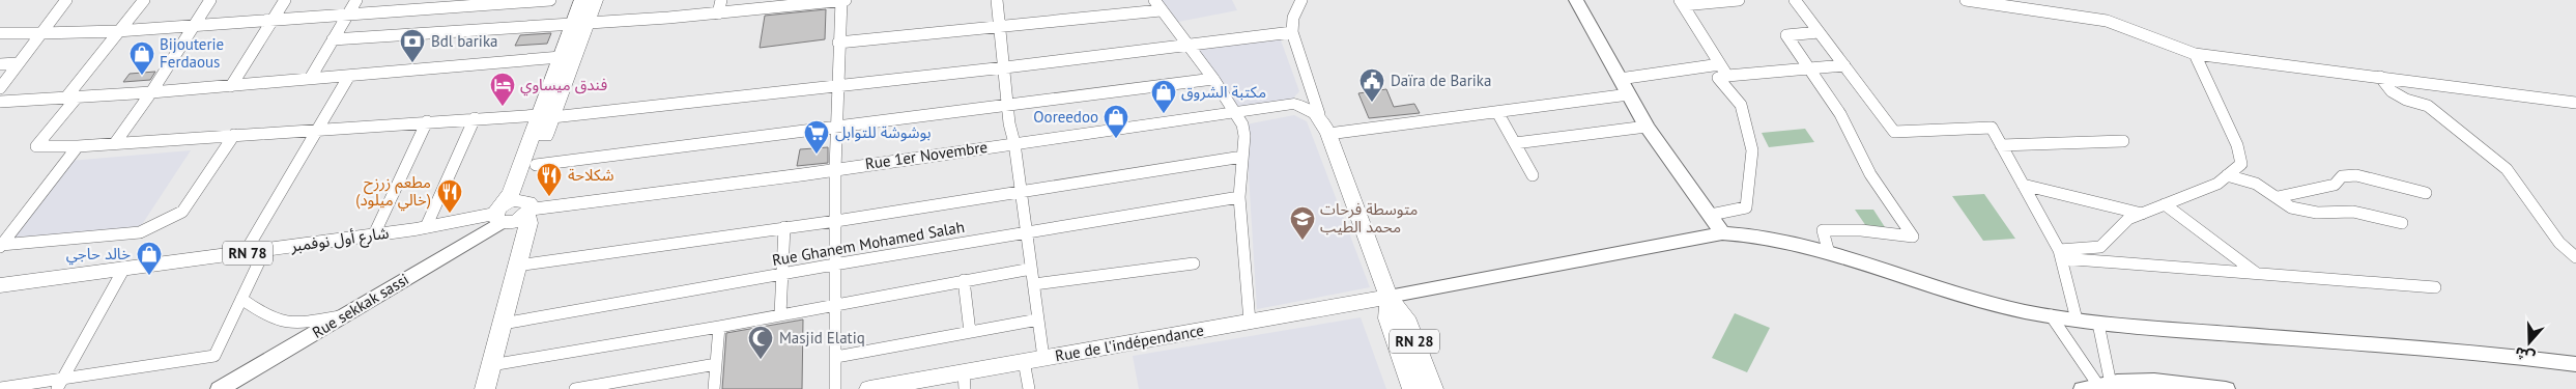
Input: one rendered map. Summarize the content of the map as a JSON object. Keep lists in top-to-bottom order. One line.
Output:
{"streets":{"main road":["Rue 1er Novembre","شارع أول نوفمبر","RN 78","Rue sekkak sassi","RN 28","Rue de l'indépendance"],"street":["Rue Ghanem Mohamed Salah"]},"crossings":[["Rue 1er Novembre","شارع أول نوفمبر"],["Rue 1er Novembre","Rue sekkak sassi"],["Rue 1er Novembre","RN 28"],["شارع أول نوفمبر","Rue sekkak sassi"],["RN 28","Rue de l'indépendance"]],"places":{"bank":["Bdl barika"],"shop":["Bijouterie Ferdaous","مكتبة الشروق","Ooreedoo","خالد حاجي"],"public building":["Daïra de Barika"],"hotel":["فندق ميساوي"],"supermarket":["بوشوشة للتوابل"],"restaurant":["شكلاحة","مطعم زرزح (خالي ميلود)"],"school or university":["متوسطة فرحات محمد الطيب"],"mosque":["Masjid Elatiq"]},"north":"bottom"}
